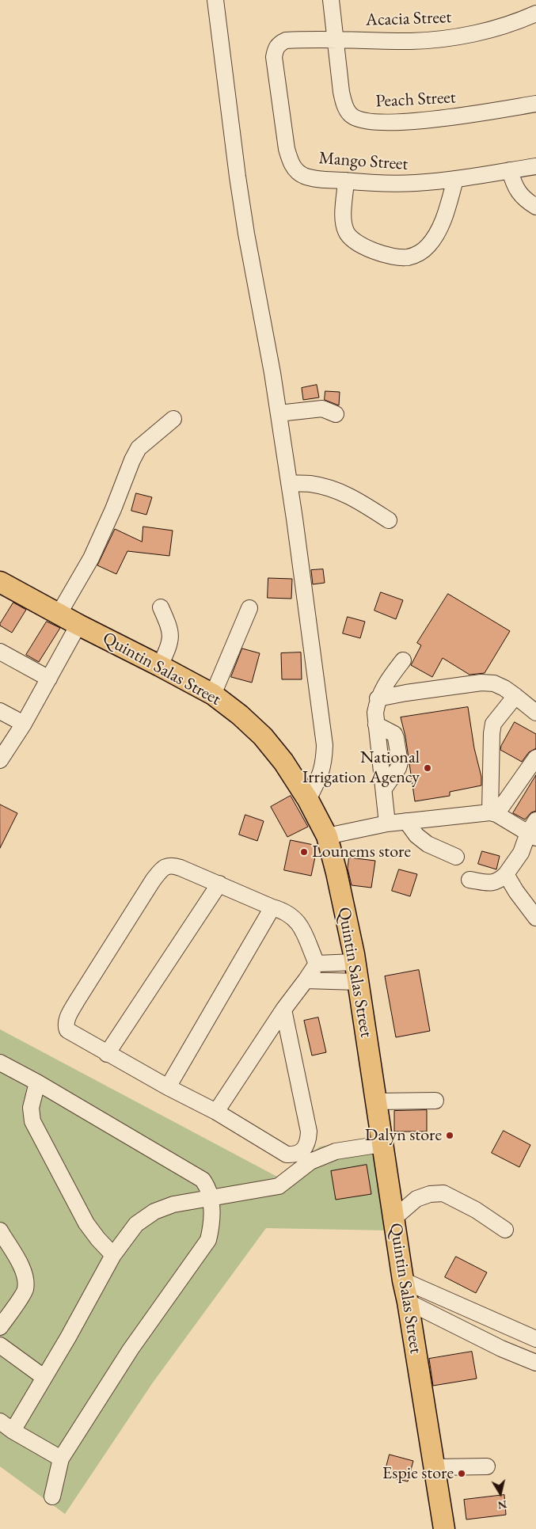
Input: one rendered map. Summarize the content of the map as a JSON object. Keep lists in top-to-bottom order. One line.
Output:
{"streets":{"main road":["Quintin Salas Street"],"street":["Acacia Street","Peach Street","Mango Street"]},"crossings":[["Acacia Street","Peach Street"],["Acacia Street","Mango Street"]],"places":["National Irrigation Agency","Lounems store","Dalyn store","Espie store"],"north":"bottom"}
